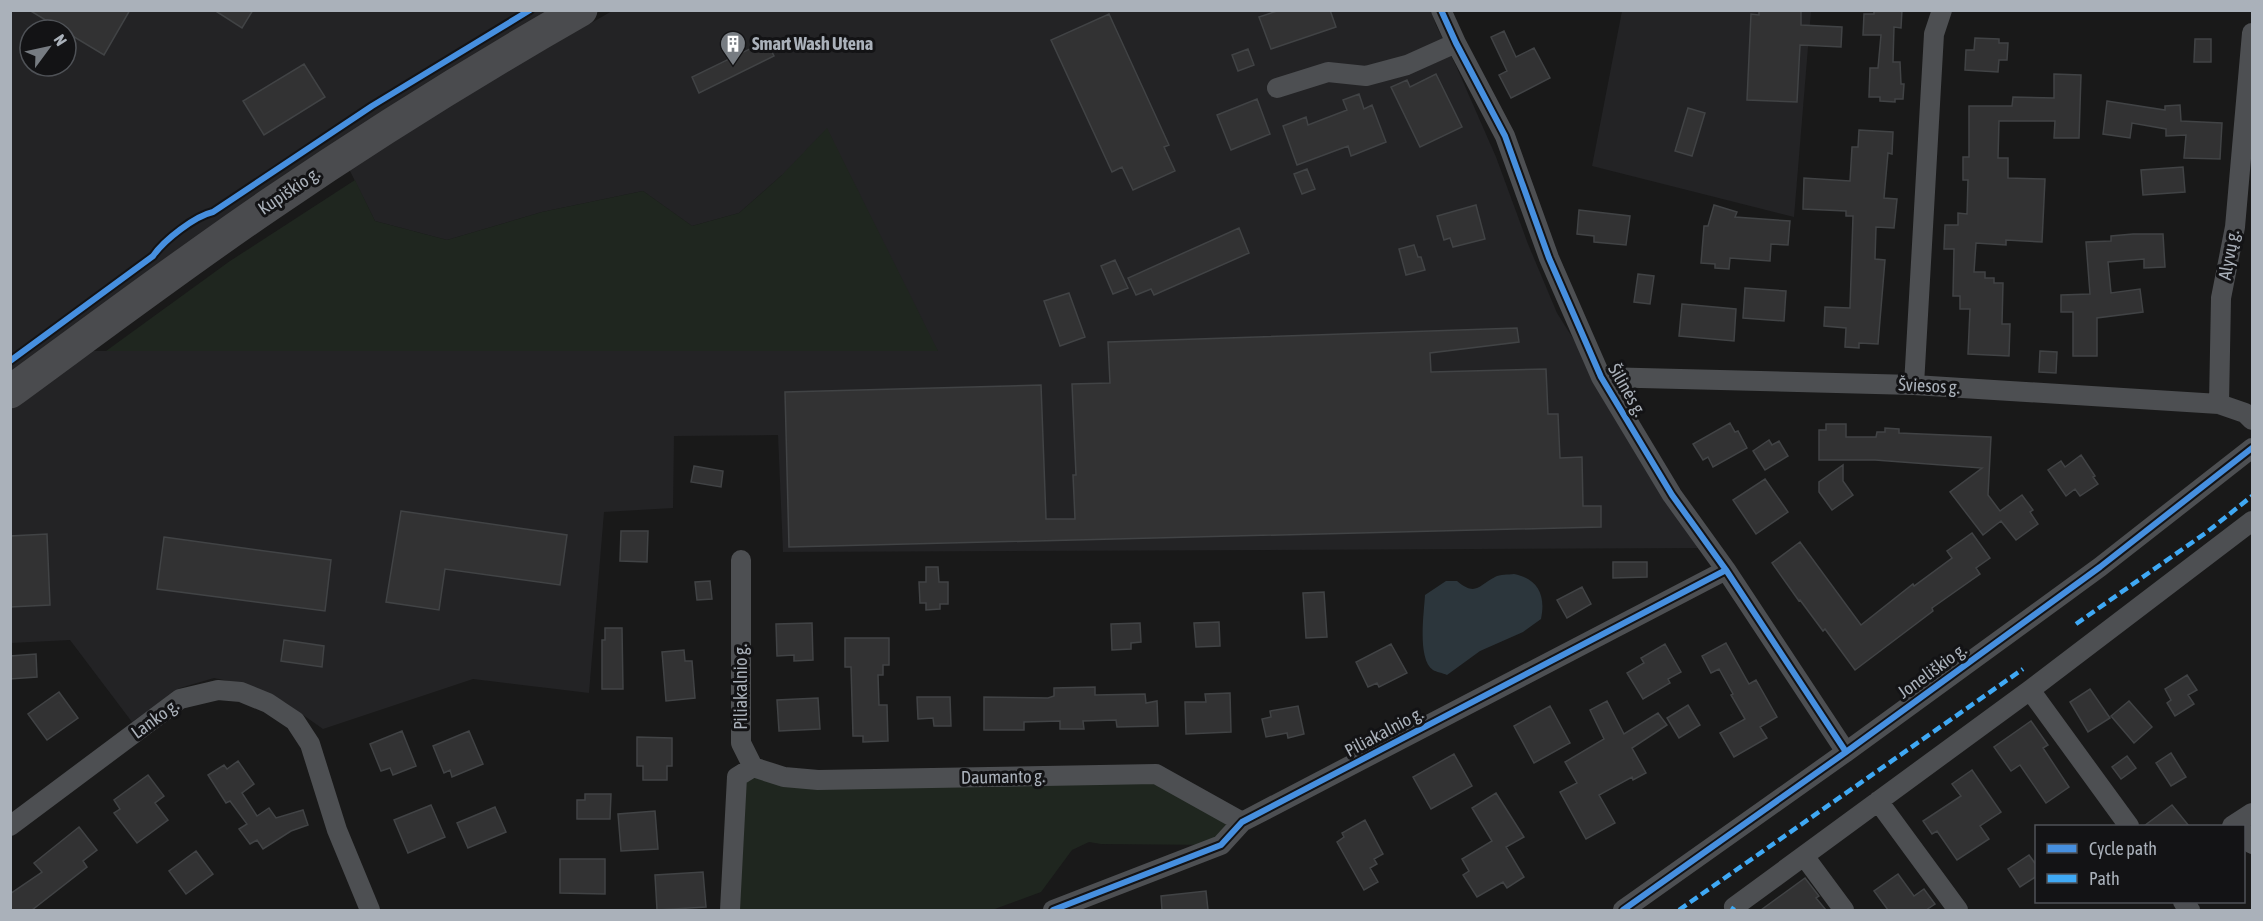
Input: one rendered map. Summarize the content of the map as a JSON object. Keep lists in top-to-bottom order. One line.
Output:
{"streets":{"highway":["Kupiškio g."],"street":["Alyvų g.","Šviesos g.","Šilinės g.","Joneliškio g.","Piliakalnio g.","Lanko g.","Daumanto g."]},"crossings":[["Alyvų g.","Šviesos g."],["Šviesos g.","Šilinės g."],["Šilinės g.","Joneliškio g."],["Šilinės g.","Piliakalnio g."],["Piliakalnio g.","Daumanto g."]],"places":{"building":["Smart Wash Utena"]},"legend":["Cycle path","Path"],"north":"top right"}
